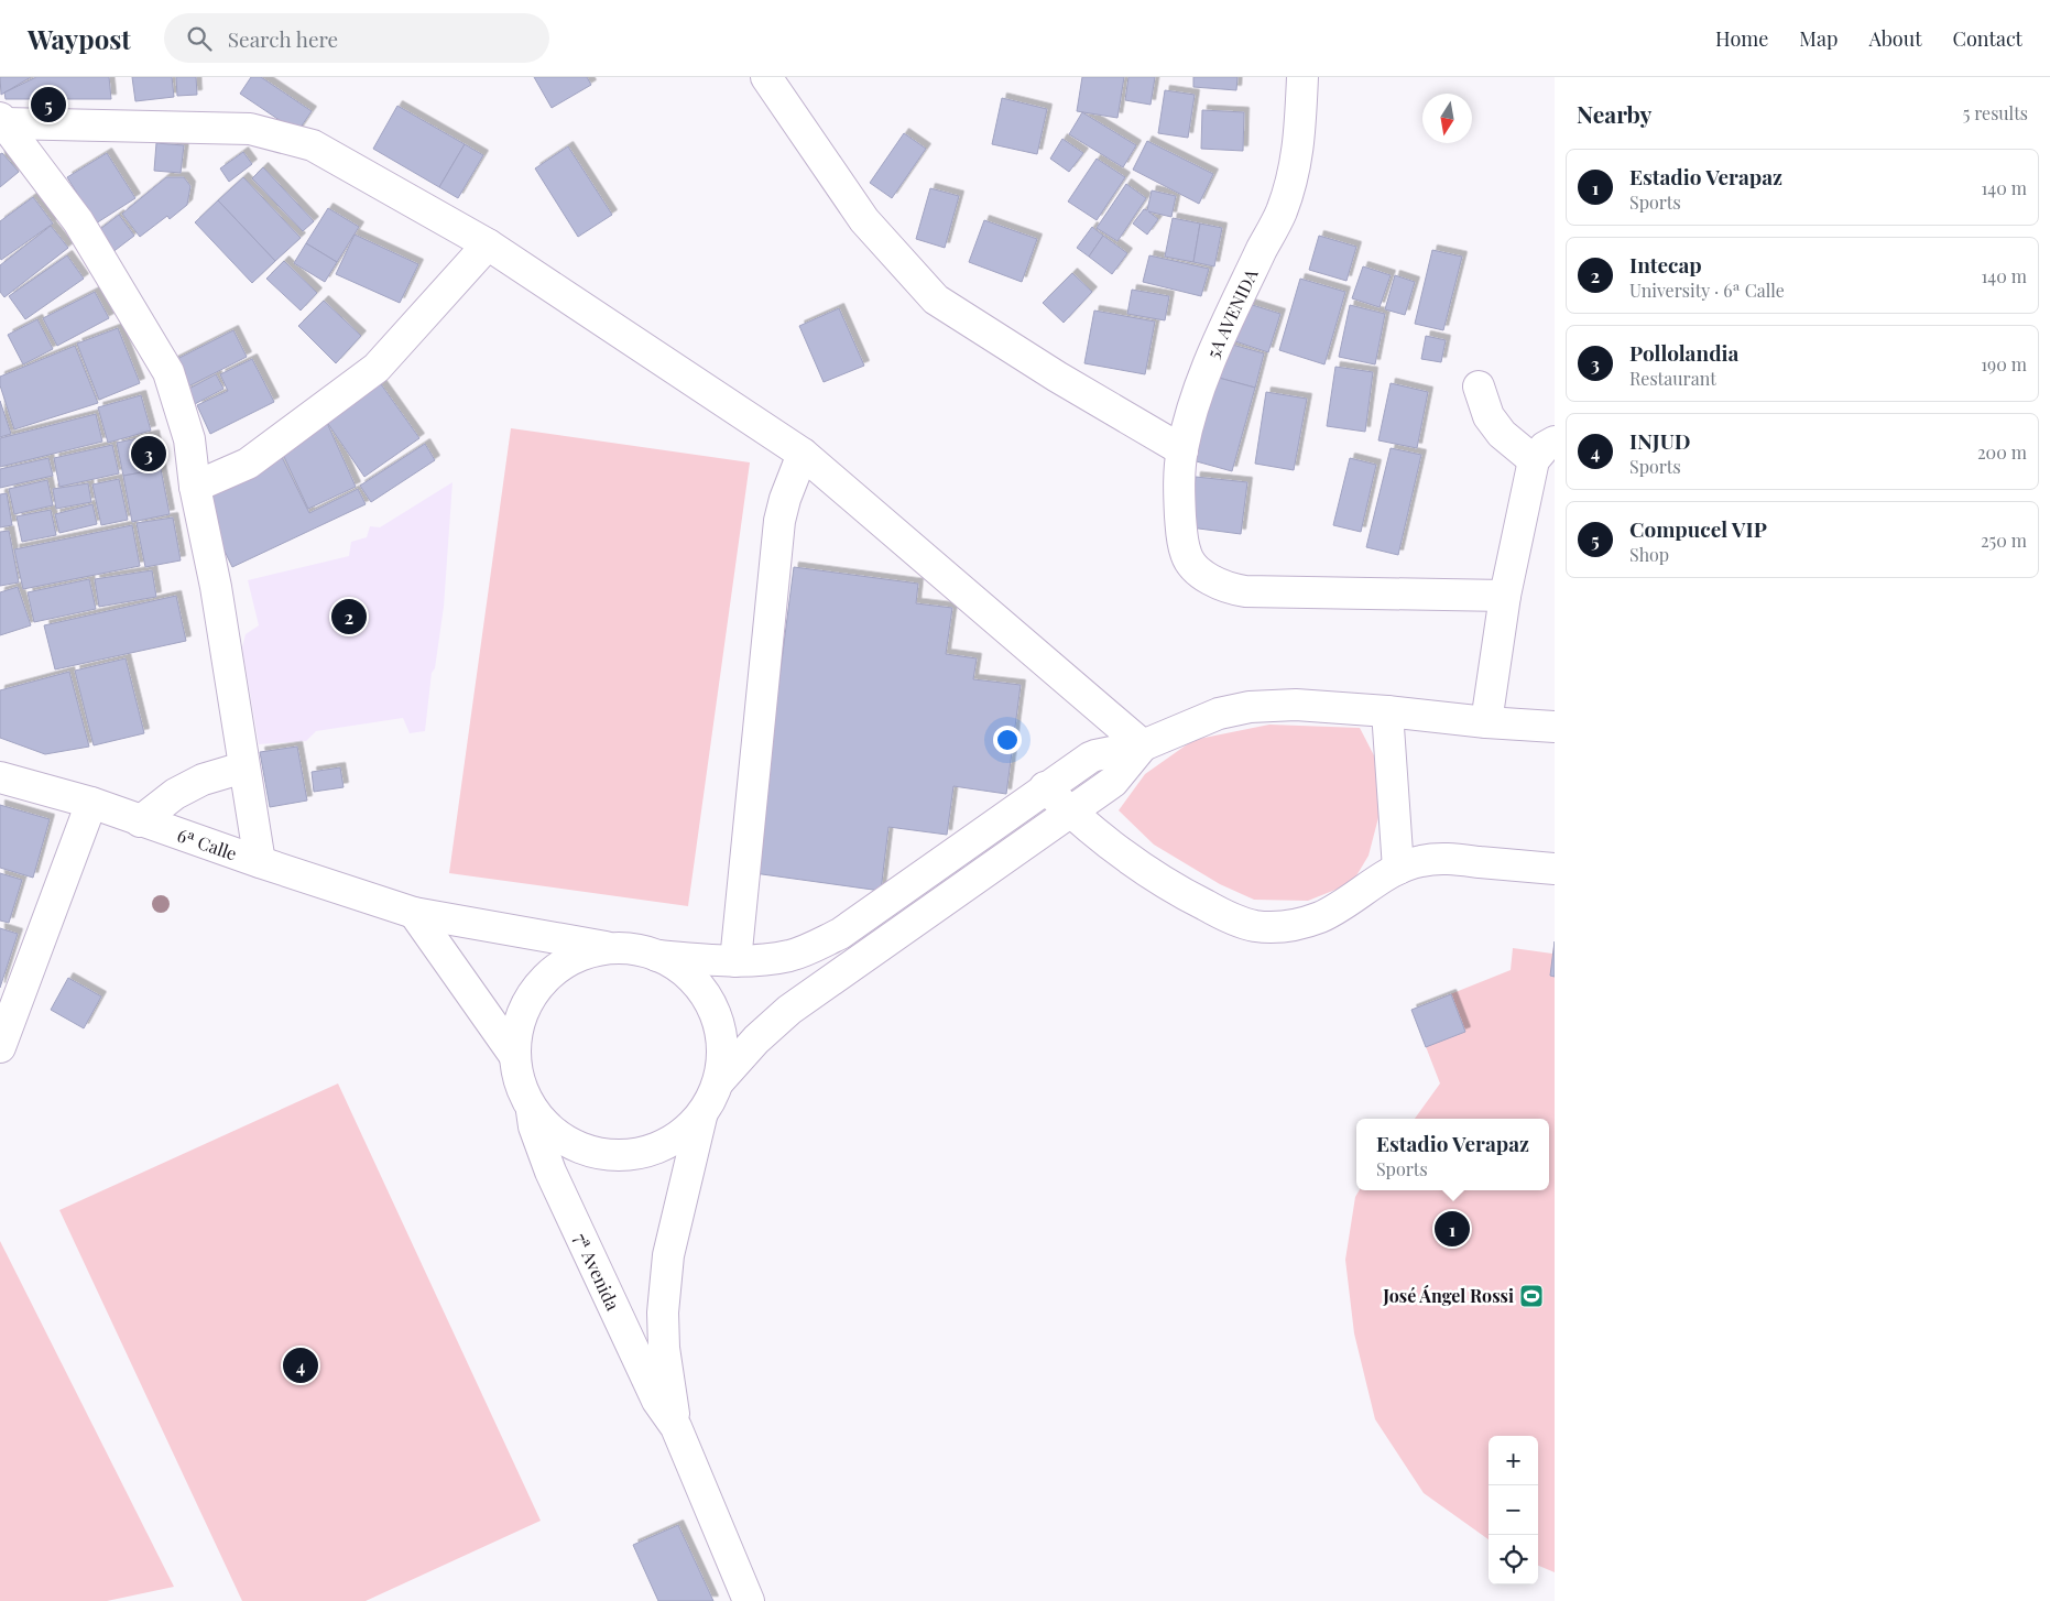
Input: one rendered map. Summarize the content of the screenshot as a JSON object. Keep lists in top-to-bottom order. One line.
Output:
{"streets":{"street":["5A AVENIDA","6ª Calle","7ª Avenida"]},"places":{"sports":["José Ángel Rossi"]},"north":"bottom","page":{"header":"Waypost","search":"Search here","nav":["Home","Map","About","Contact"],"heading":["Nearby","5 results"],"pins":["5","3","2","1","4"],"list":[{"mark":"1","name":"Estadio Verapaz","note":"Sports","value":"140 m"},{"mark":"2","name":"Intecap","note":"University · 6ª Calle","value":"140 m"},{"mark":"3","name":"Pollolandia","note":"Restaurant","value":"190 m"},{"mark":"4","name":"INJUD","note":"Sports","value":"200 m"},{"mark":"5","name":"Compucel VIP","note":"Shop","value":"250 m"}],"popup":["Estadio Verapaz","Sports"],"map_buttons":["+","−"]}}
